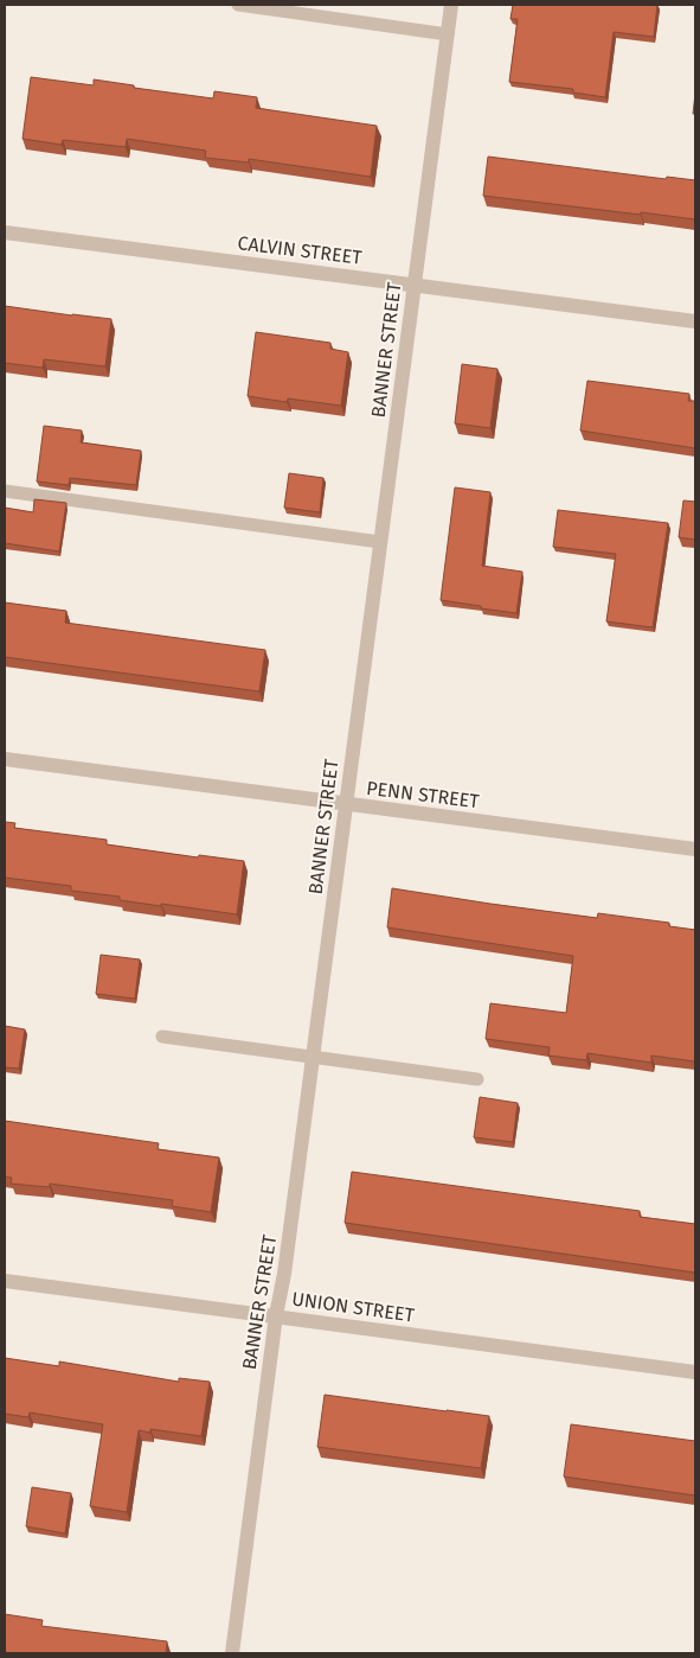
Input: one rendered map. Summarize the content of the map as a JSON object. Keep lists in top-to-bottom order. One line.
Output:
{"streets":{"street":["CALVIN STREET","BANNER STREET","PENN STREET","UNION STREET"]},"crossings":[["CALVIN STREET","BANNER STREET"],["BANNER STREET","PENN STREET"],["BANNER STREET","UNION STREET"]]}
